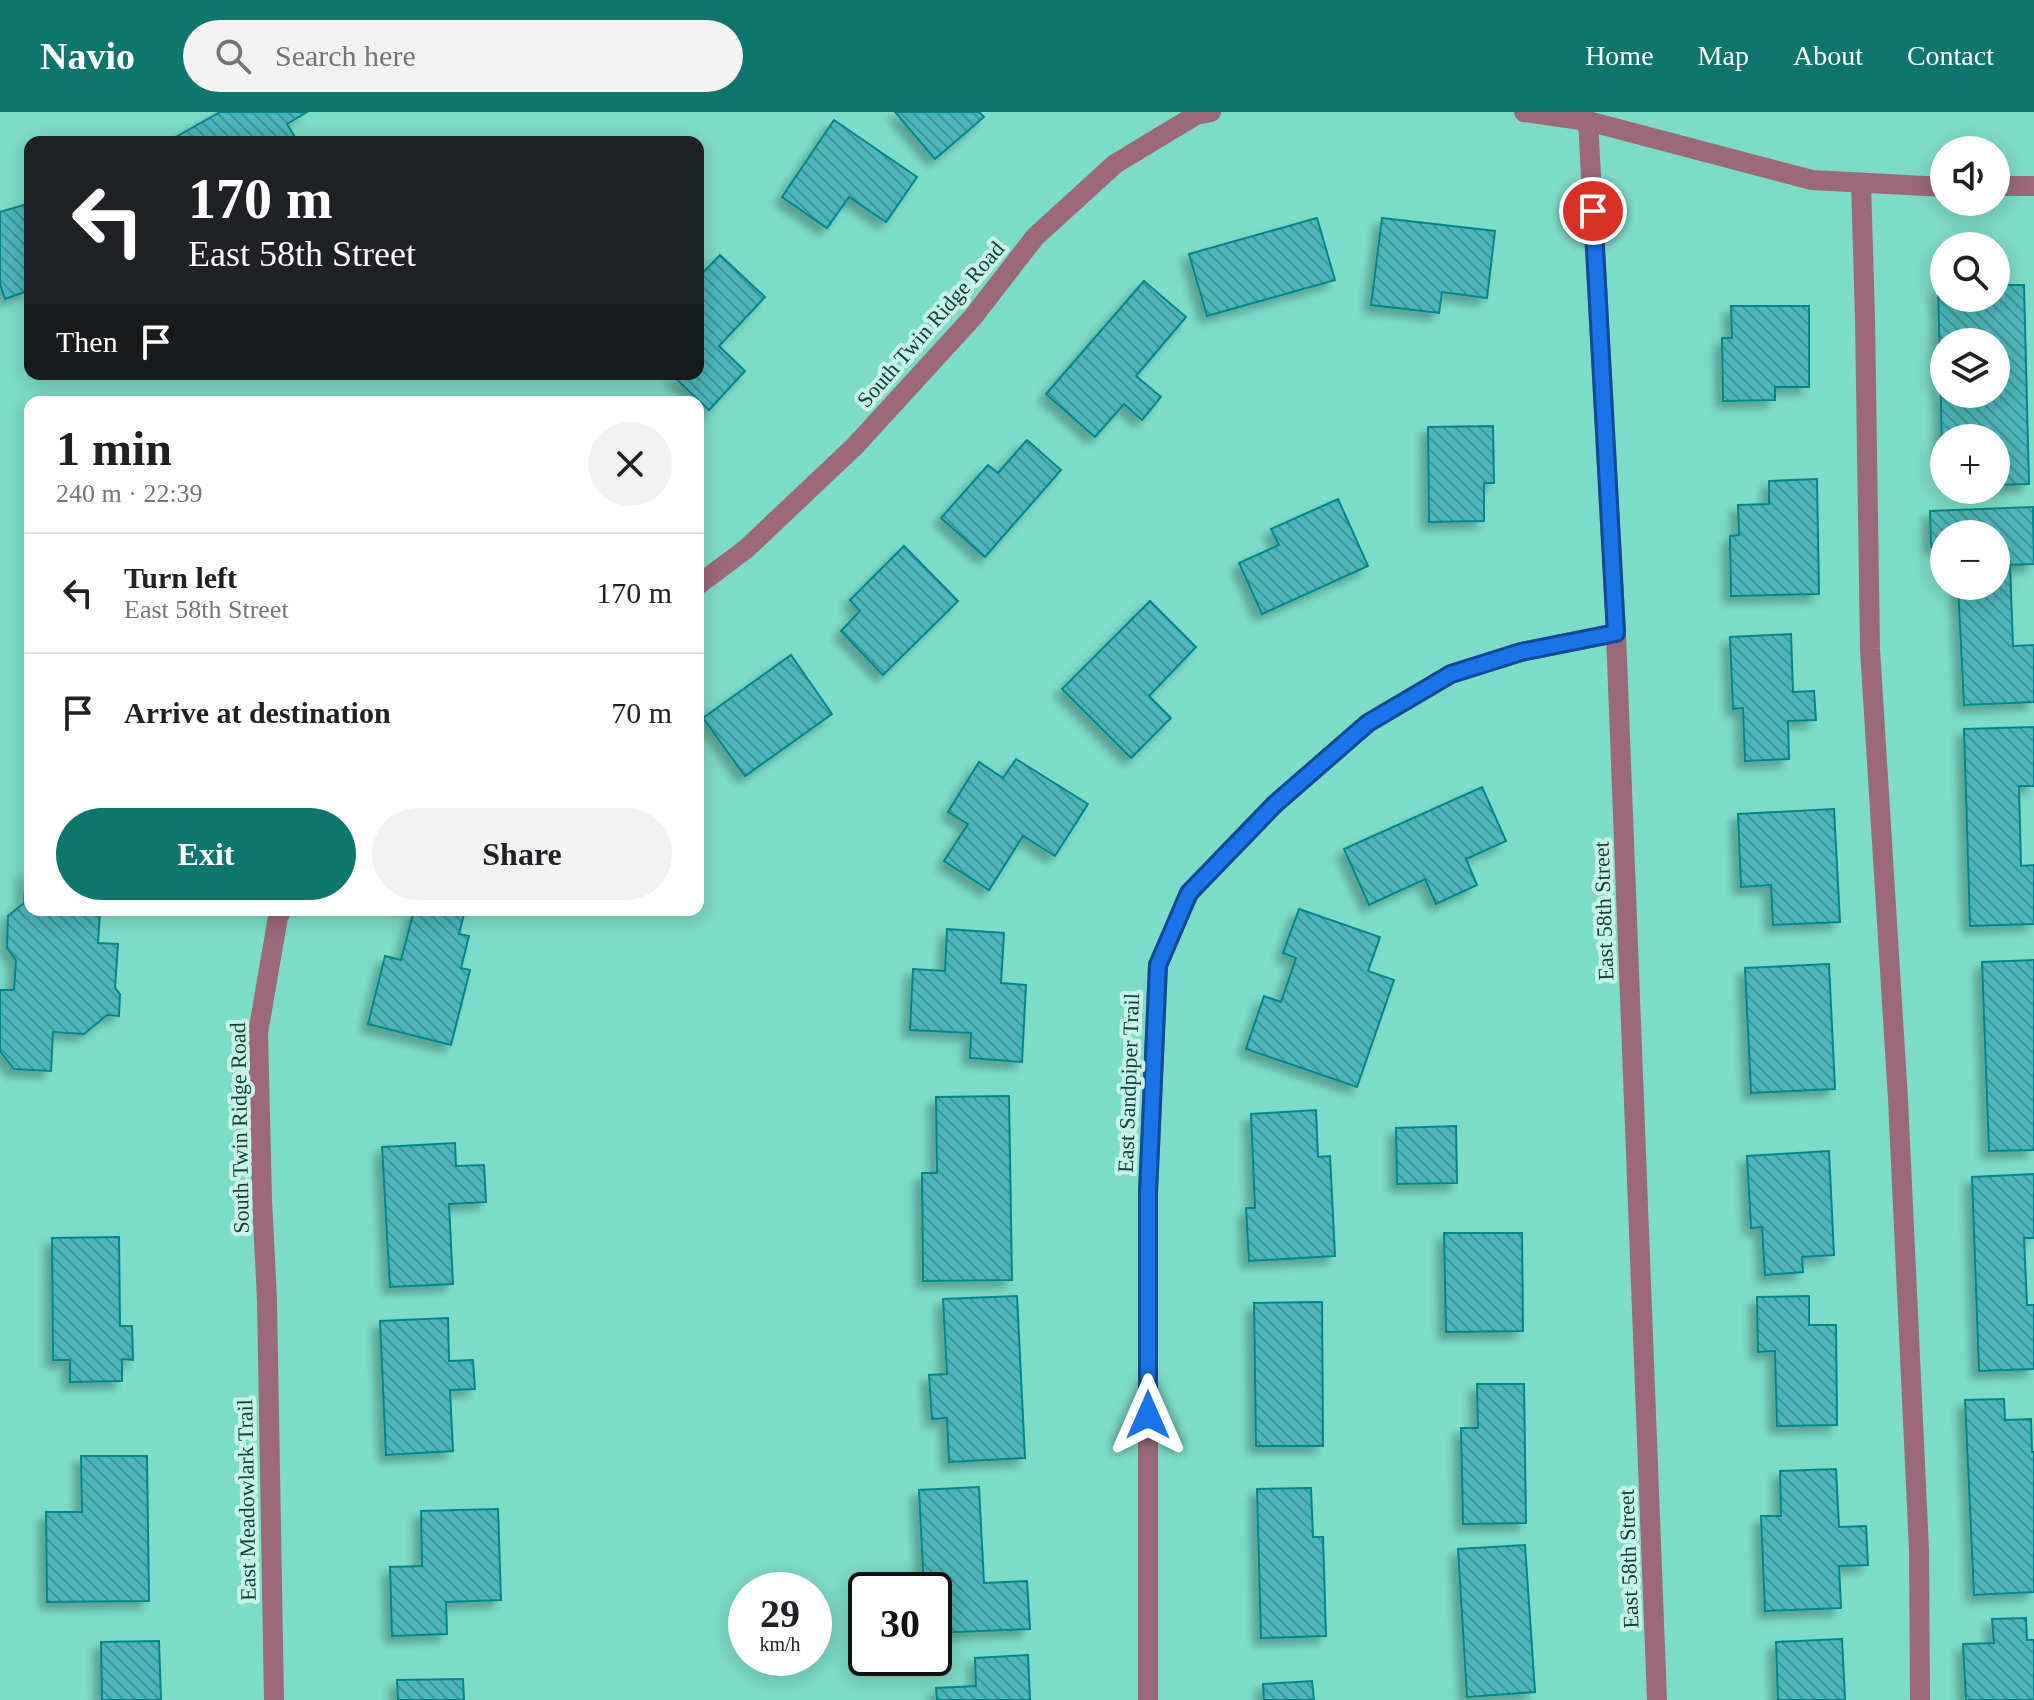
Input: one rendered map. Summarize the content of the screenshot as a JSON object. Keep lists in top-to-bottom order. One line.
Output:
{"streets":{"street":["South Twin Ridge Road","East 58th Street","East Sandpiper Trail","East Meadowlark Trail"]},"crossings":[["South Twin Ridge Road","East Meadowlark Trail"],["East 58th Street","East Sandpiper Trail"]],"page":{"header":"Navio","search":"Search here","nav":["Home","Map","About","Contact"],"map_buttons":["+","−"],"turn":["170 m","East 58th Street"],"then":"Then","heading":["1 min","240 m · 22:39"],"list":[{"name":"Turn left","note":"East 58th Street","value":"170 m"},{"name":"Arrive at destination","value":"70 m"}],"buttons":["Exit","Share"],"speed":"29 km/h","limit":"30"}}
